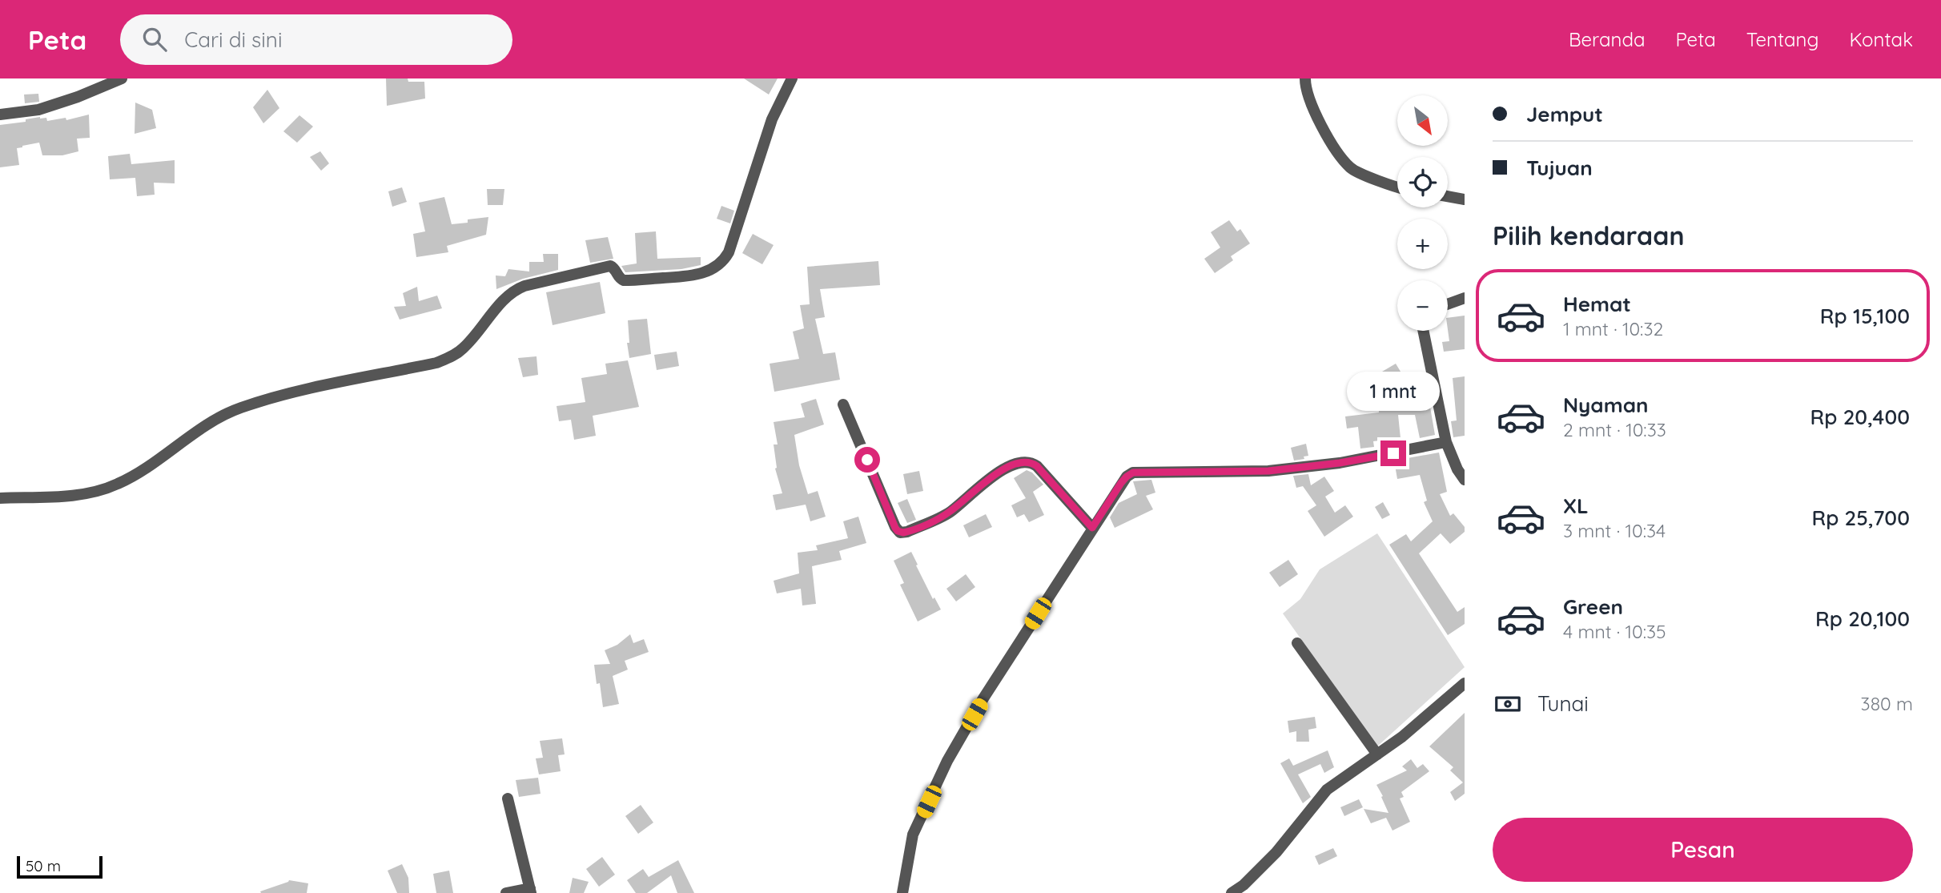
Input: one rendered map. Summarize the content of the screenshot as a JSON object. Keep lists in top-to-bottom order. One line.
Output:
{"scale_bar":"50 m","north":"bottom right","page":{"header":"Peta","search":"Cari di sini","nav":["Beranda","Peta","Tentang","Kontak"],"banner":["Jemput","Tujuan"],"map_buttons":["+","−"],"heading":"Pilih kendaraan","list":[{"name":"Hemat","note":"1 mnt · 10:32","value":"Rp 15,100"},{"name":"Nyaman","note":"2 mnt · 10:33","value":"Rp 20,400"},{"name":"XL","note":"3 mnt · 10:34","value":"Rp 25,700"},{"name":"Green","note":"4 mnt · 10:35","value":"Rp 20,100"}],"bubble":"1 mnt","pay":["Tunai","380 m"],"buttons":"Pesan","scale":"50 m"}}
